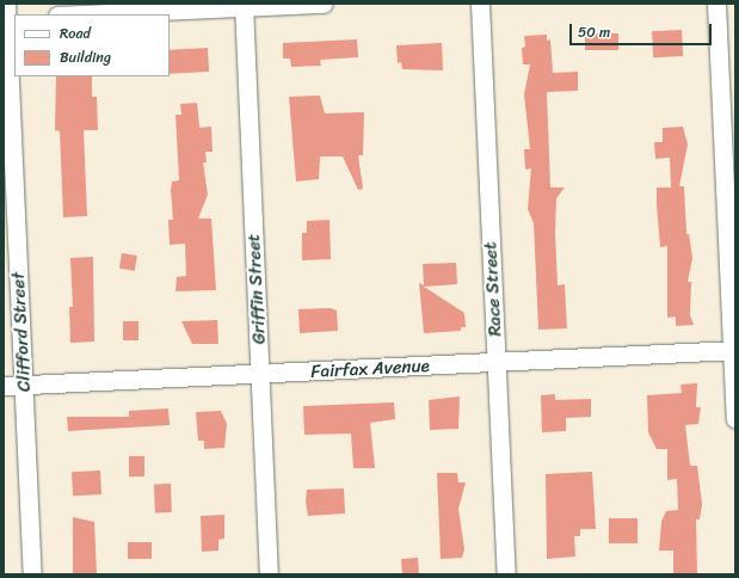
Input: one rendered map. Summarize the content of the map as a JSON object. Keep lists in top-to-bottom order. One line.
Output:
{"streets":{"street":["Griffin Street","Race Street","Clifford Street","Fairfax Avenue"]},"crossings":[["Griffin Street","Fairfax Avenue"],["Race Street","Fairfax Avenue"],["Clifford Street","Fairfax Avenue"]],"legend":["Road","Building"],"scale_bar":"50 m"}
